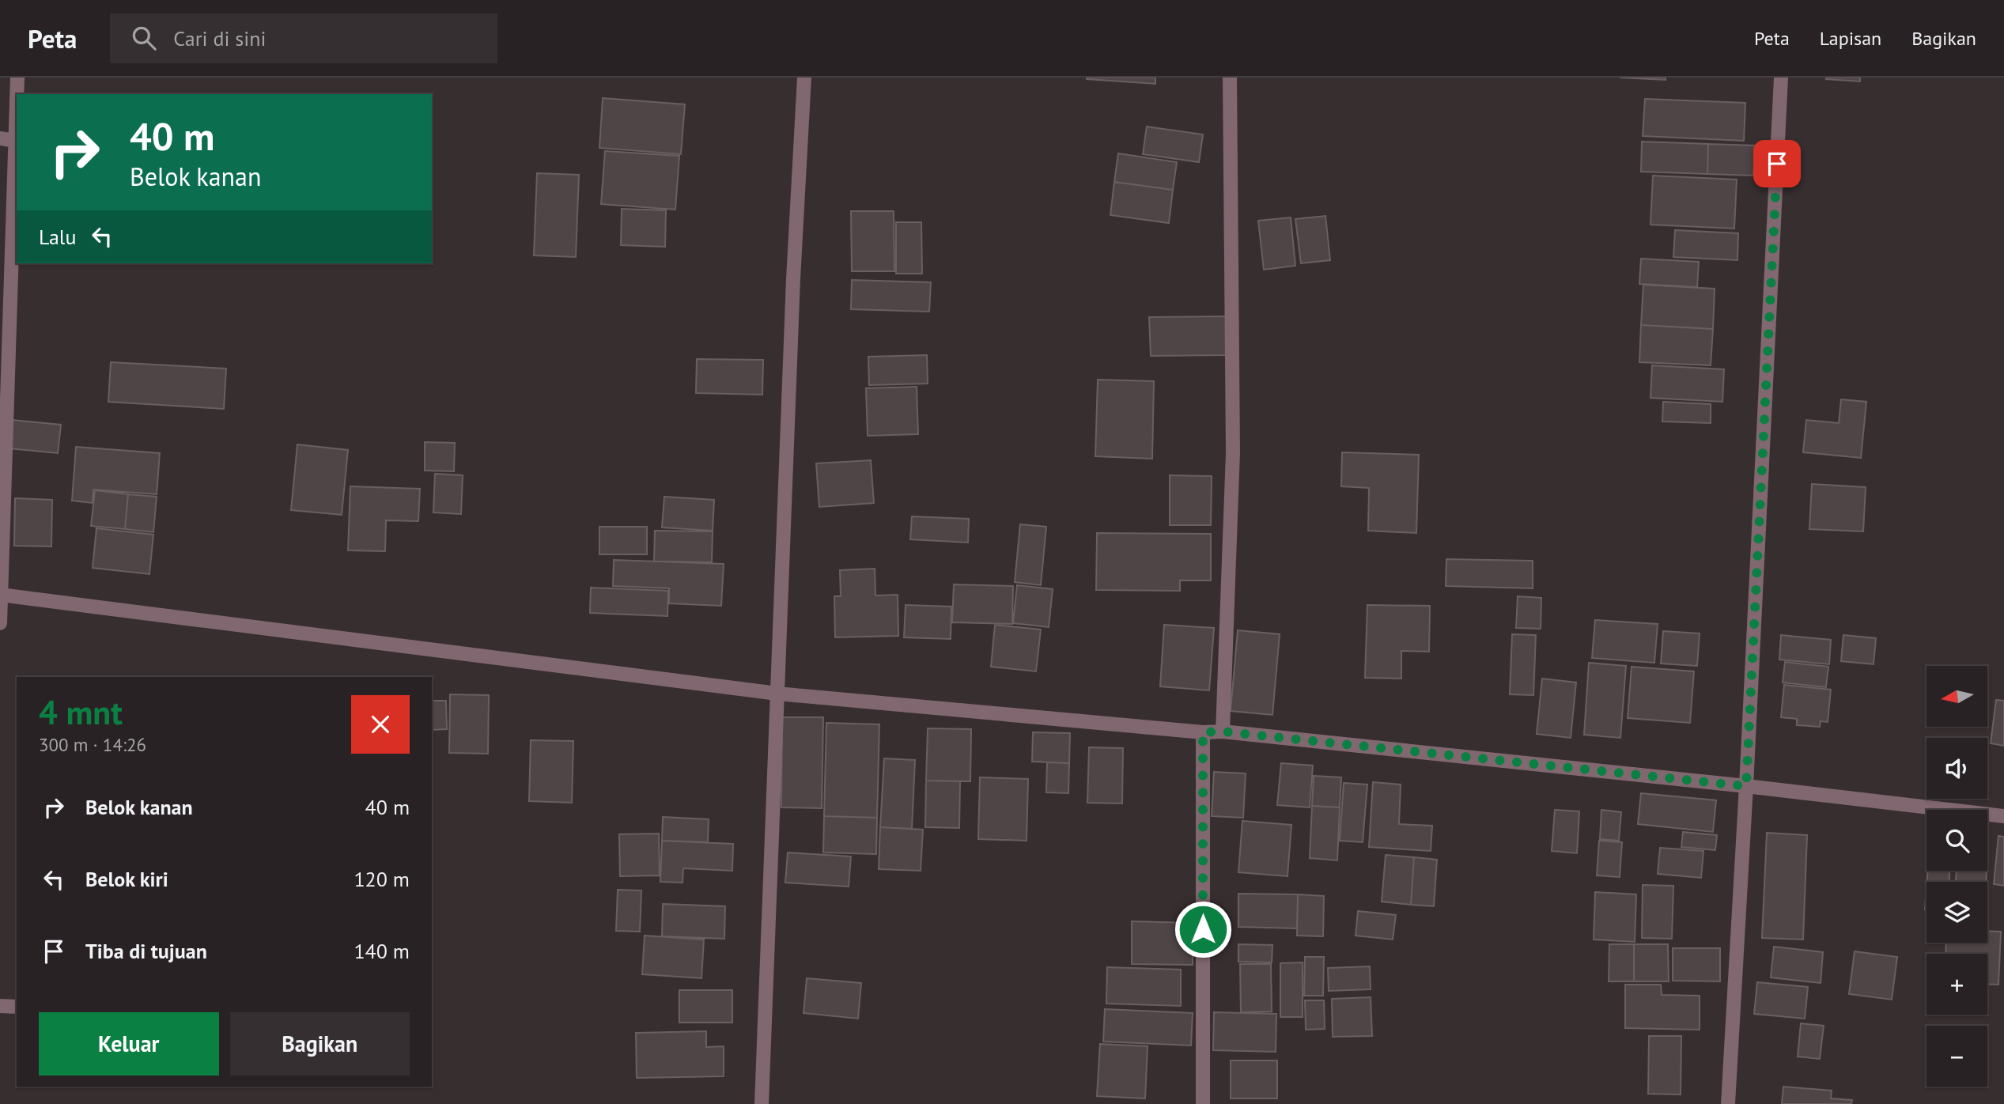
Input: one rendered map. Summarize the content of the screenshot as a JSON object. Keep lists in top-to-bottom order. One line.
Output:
{"north":"left","page":{"header":"Peta","search":"Cari di sini","nav":["Peta","Lapisan","Bagikan"],"turn":["40 m","Belok kanan"],"then":"Lalu","map_buttons":["+","−"],"heading":["4 mnt","300 m · 14:26"],"list":[{"name":"Belok kanan","value":"40 m"},{"name":"Belok kiri","value":"120 m"},{"name":"Tiba di tujuan","value":"140 m"}],"buttons":["Keluar","Bagikan"]}}
